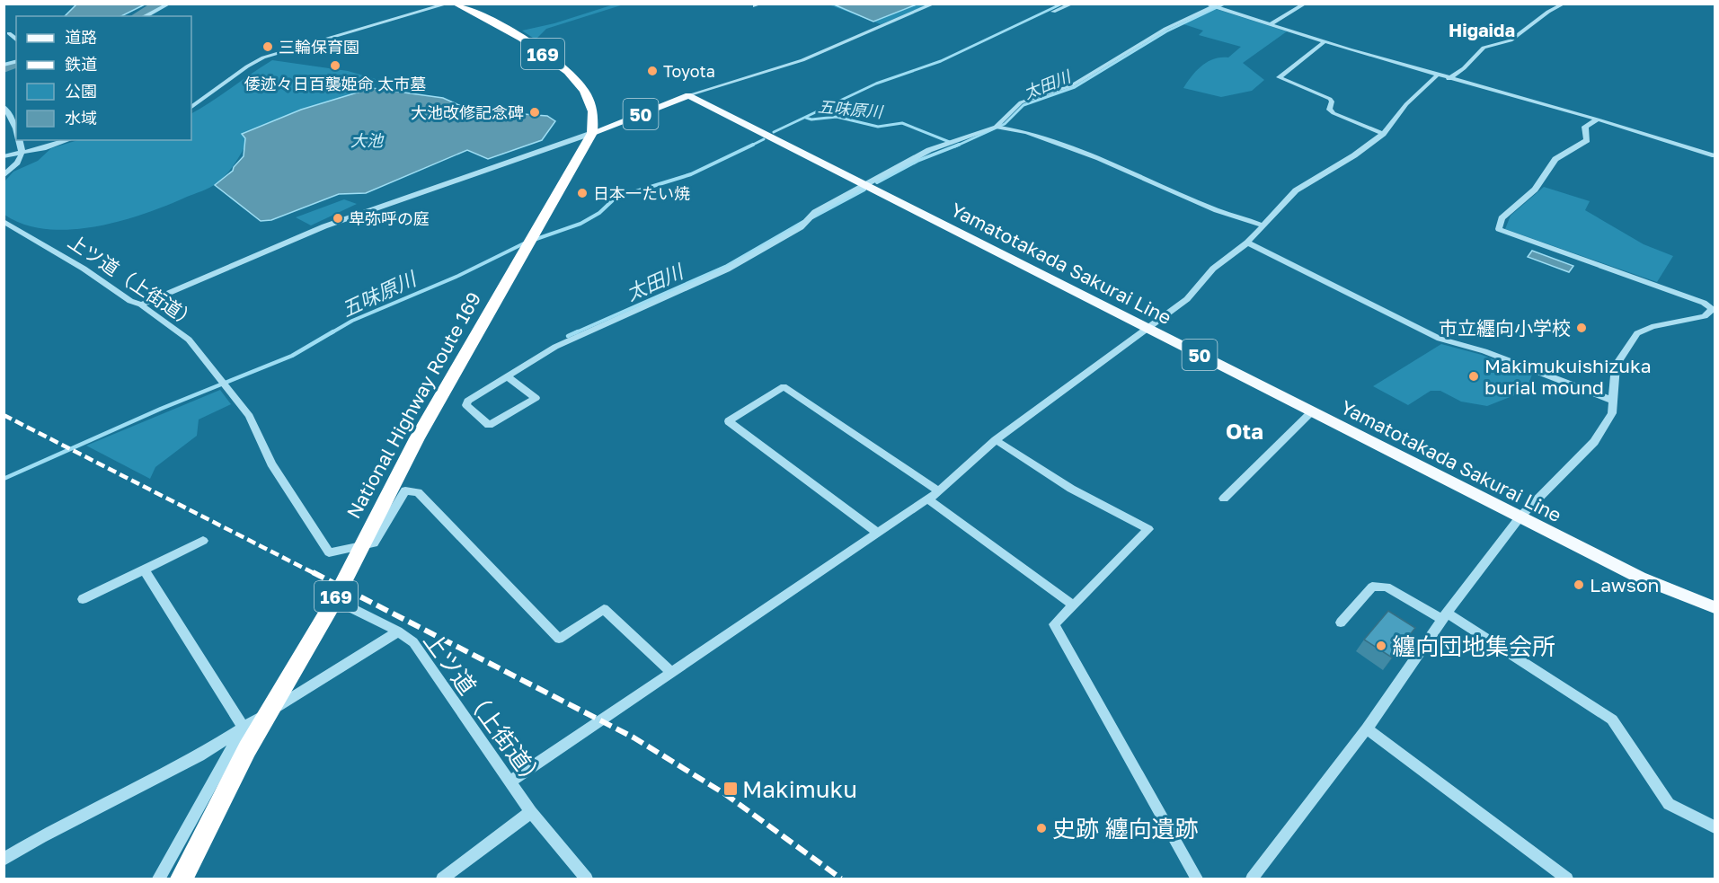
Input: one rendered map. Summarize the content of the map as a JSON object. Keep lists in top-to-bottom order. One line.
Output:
{"streets":{"highway":["169","National Highway Route 169"],"main road":["50","Yamatotakada Sakurai Line"],"street":["上ツ道（上街道）"]},"crossings":[["169","National Highway Route 169"],["50","Yamatotakada Sakurai Line"],["50","National Highway Route 169"]],"districts":["Higaida","Ota"],"water":["太田川","五味原川","大池"],"places":{"other":["三輪保育園","倭迹々日百襲姫命 太市墓","Toyota","大池改修記念碑","日本一たい焼","卑弥呼の庭","市立纒向小学校","Makimukuishizuka burial mound","Lawson","纏向団地集会所","史跡 纏向遺跡"],"transit":["Makimuku"]},"legend":["道路","鉄道","公園","水域"]}
